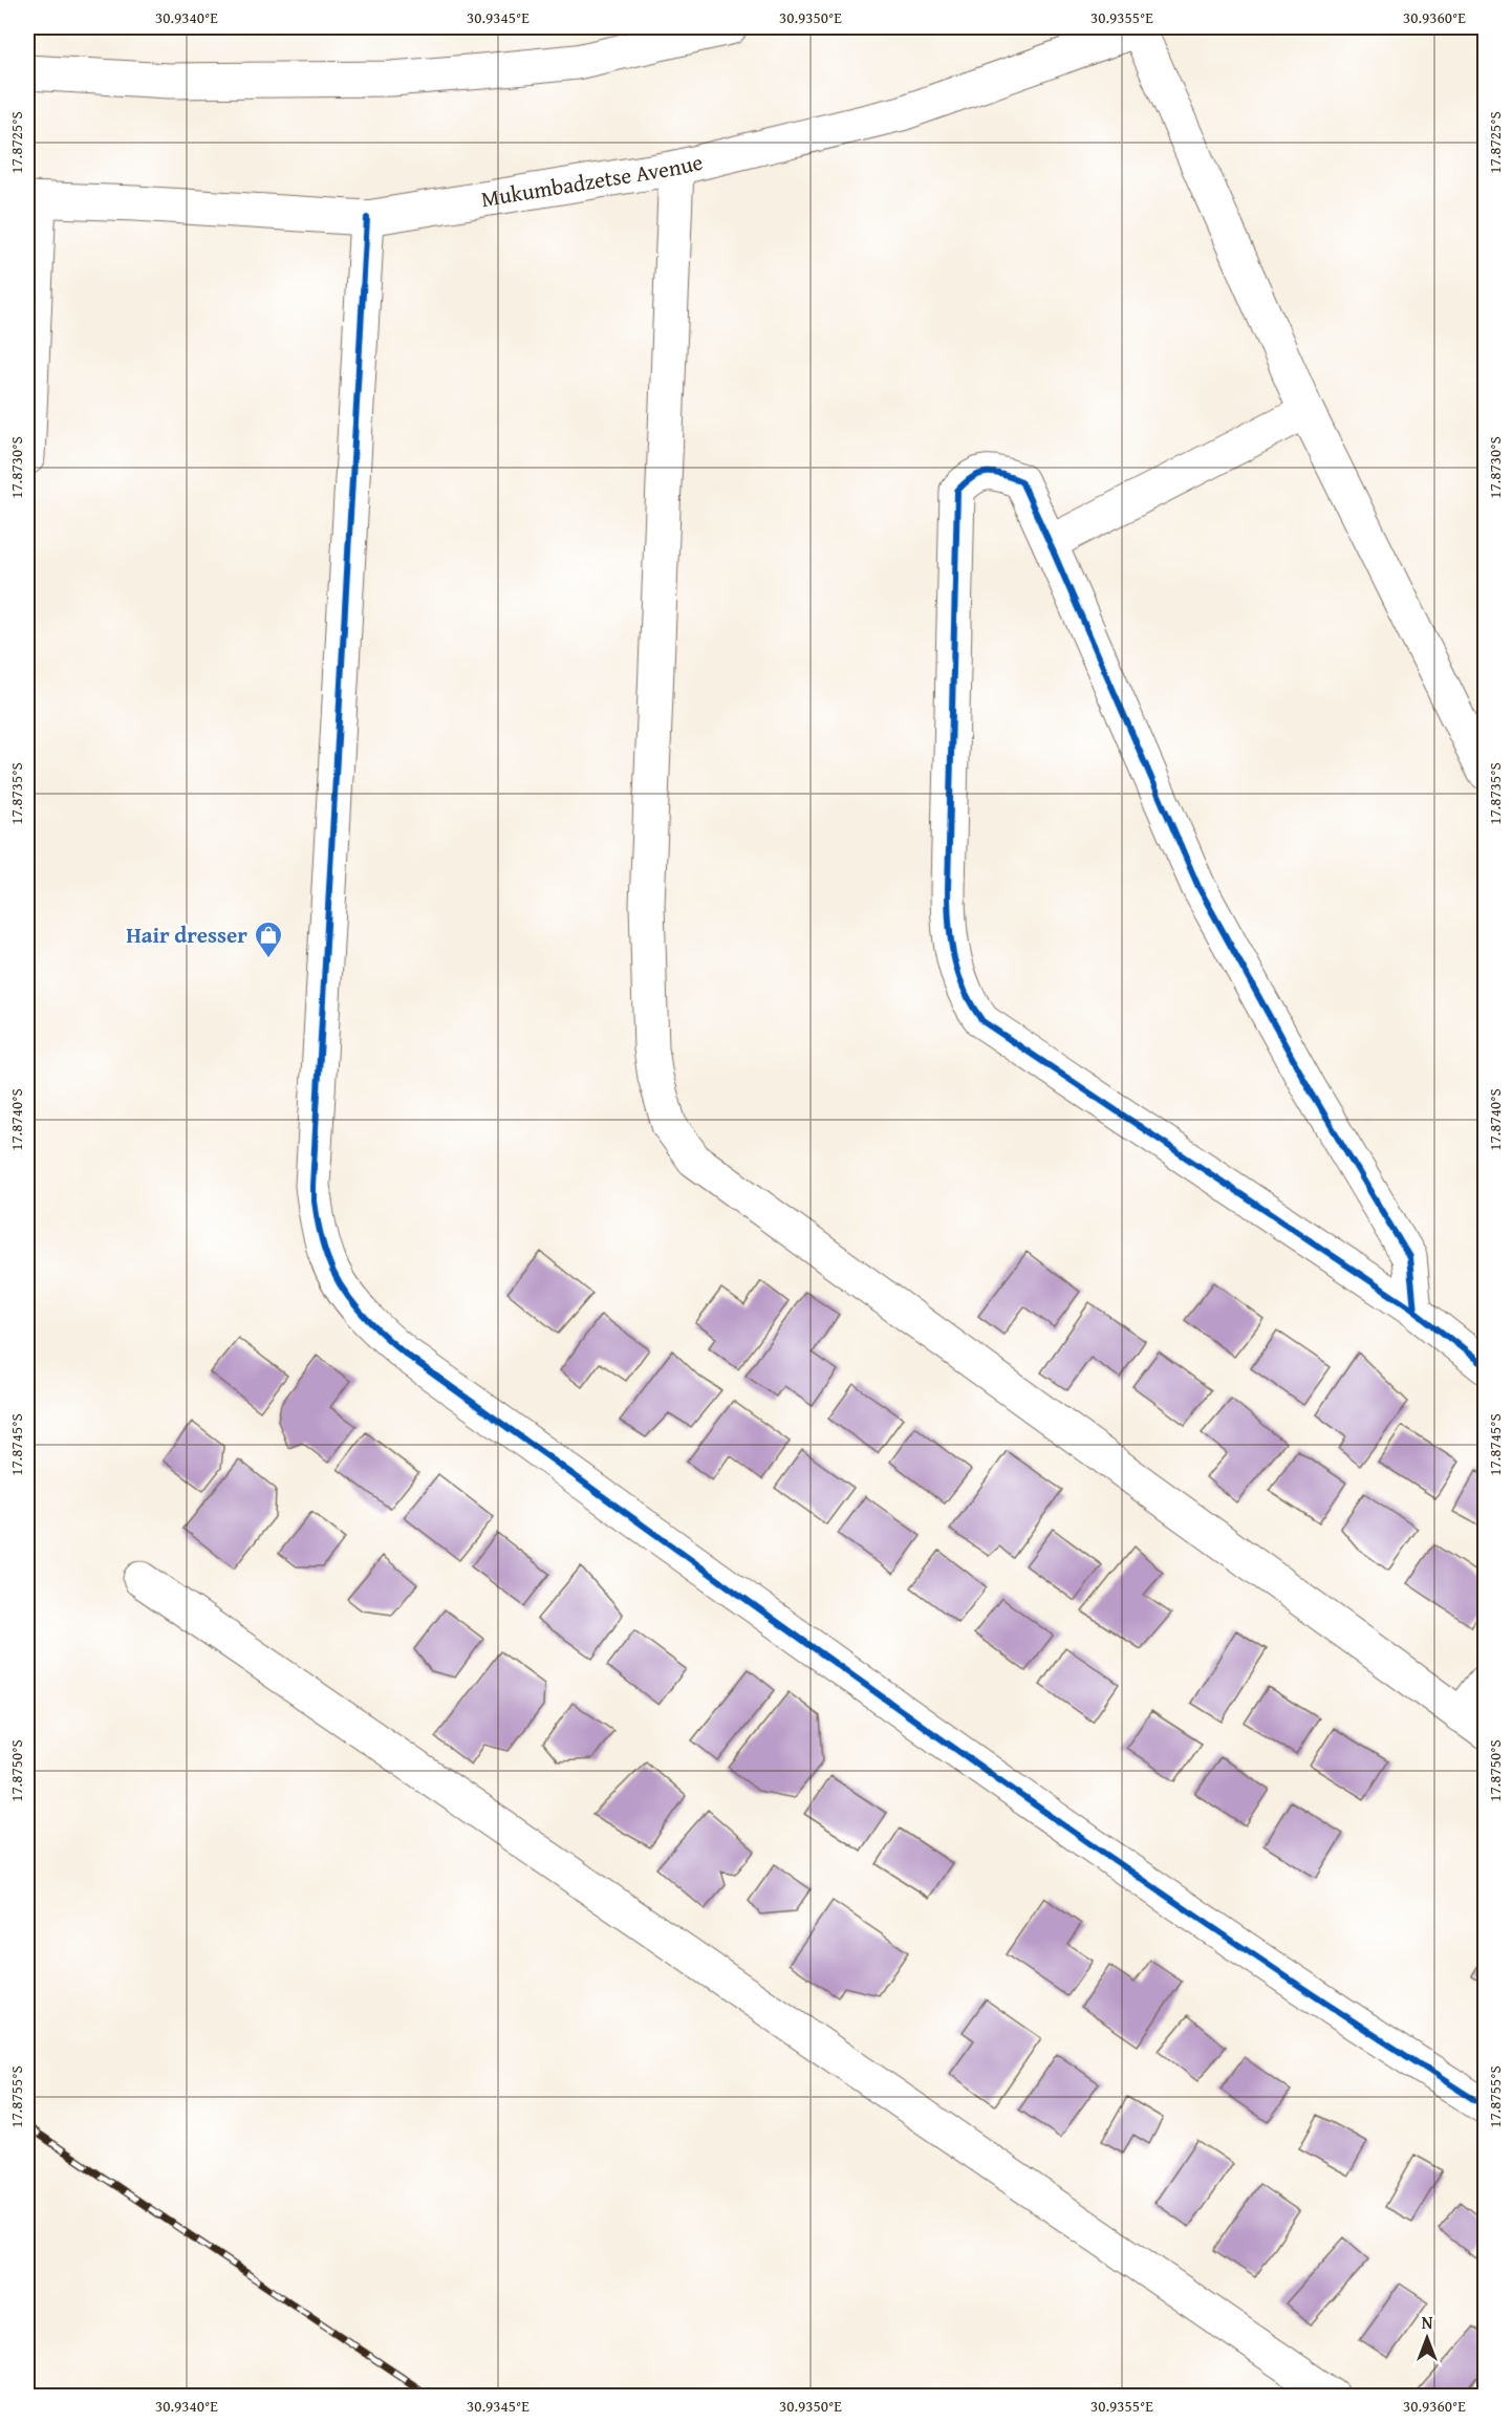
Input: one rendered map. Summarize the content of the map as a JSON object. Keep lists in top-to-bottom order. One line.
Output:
{"streets":{"street":["Mukumbadzetse Avenue"]},"places":{"shop":["Hair dresser"]},"north":"top","coordinates":["30.9340°E","30.9345°E","30.9350°E","30.9355°E","30.9360°E","17.8725°S","17.8730°S","17.8735°S","17.8740°S","17.8745°S","17.8750°S","17.8755°S"]}
